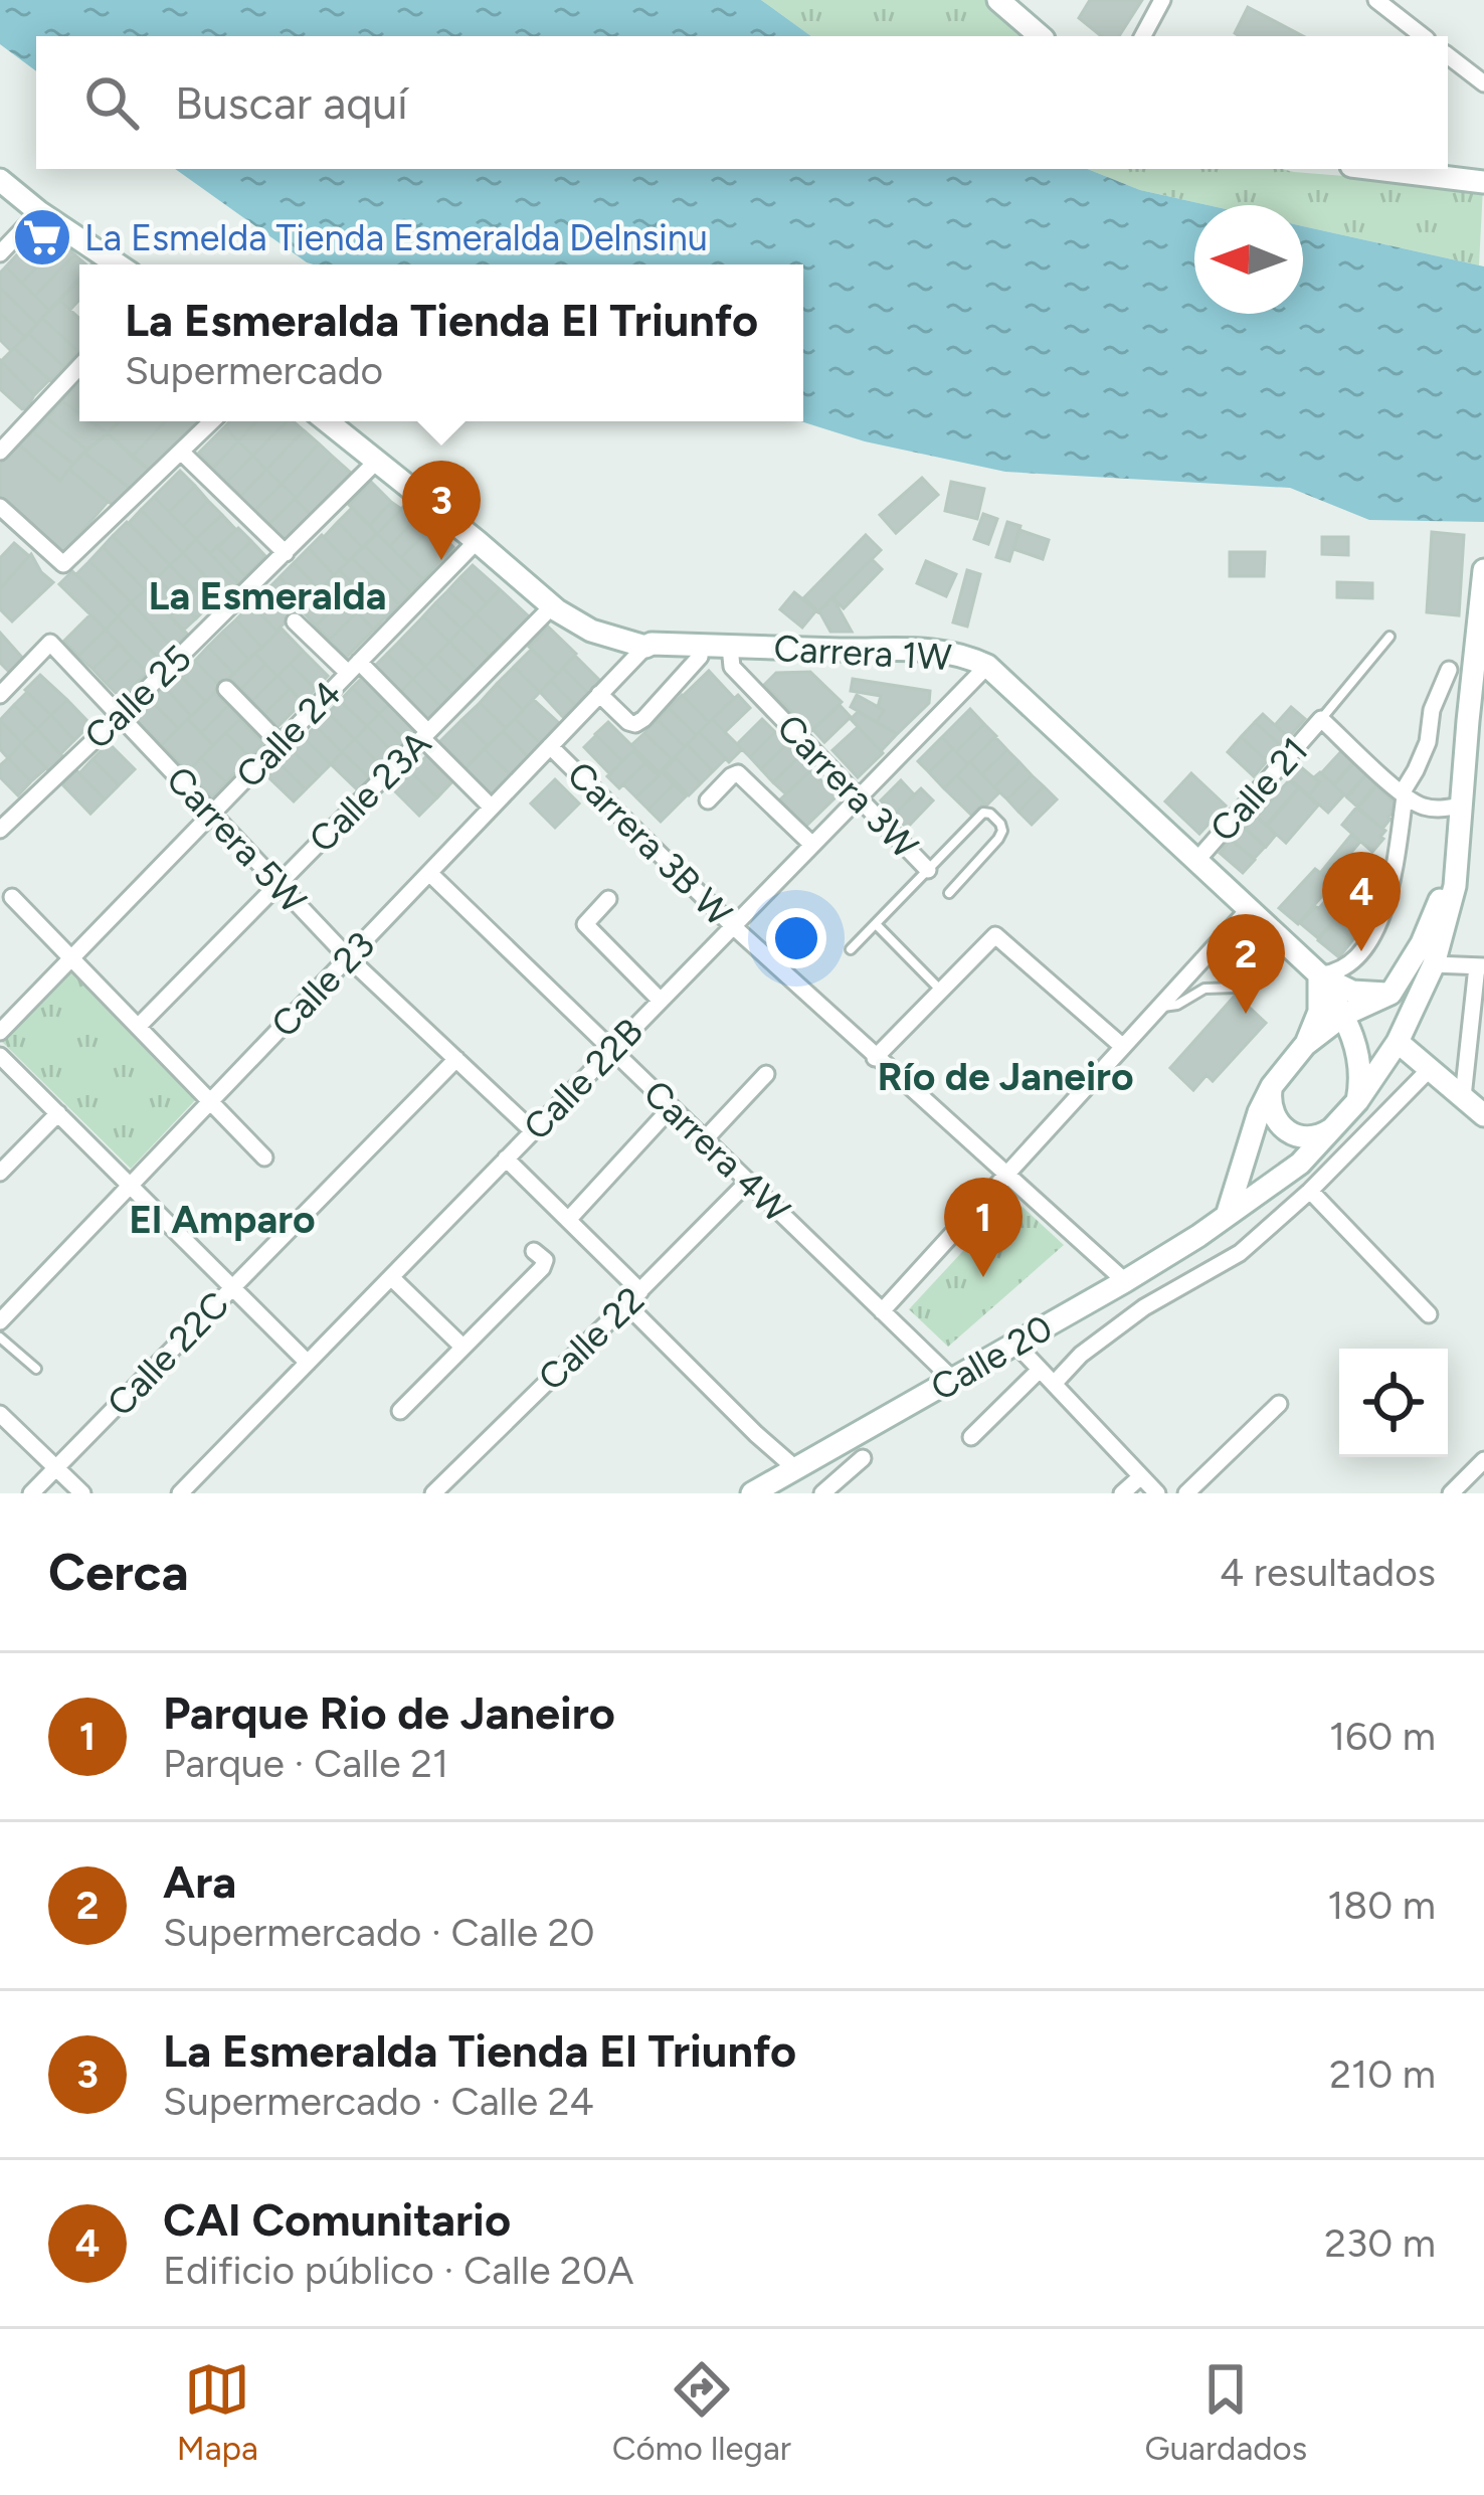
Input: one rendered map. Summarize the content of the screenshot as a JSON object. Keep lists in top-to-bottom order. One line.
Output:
{"streets":{"main road":["Carrera 1W","Calle 20"],"street":["Calle 25","Calle 24","Carrera 3W","Calle 21","Calle 23A","Carrera 5W","Carrera 3B W","Calle 23","Calle 22B","Carrera 4W","Calle 22","Calle 22C"]},"crossings":[["Carrera 1W","Calle 25"],["Carrera 1W","Calle 24"],["Carrera 1W","Carrera 3W"],["Carrera 1W","Calle 21"],["Carrera 1W","Calle 23A"],["Carrera 1W","Calle 23"],["Carrera 1W","Calle 22B"],["Carrera 1W","Calle 20"],["Calle 25","Carrera 5W"],["Calle 24","Carrera 5W"],["Carrera 3W","Calle 22B"],["Calle 23A","Carrera 5W"],["Carrera 5W","Calle 23"],["Carrera 5W","Calle 22B"],["Carrera 5W","Calle 22C"],["Carrera 3B W","Calle 23"],["Carrera 3B W","Calle 22B"],["Carrera 3B W","Calle 20"],["Calle 23","Carrera 4W"],["Calle 22B","Carrera 4W"],["Carrera 4W","Calle 22"],["Carrera 4W","Calle 20"]],"districts":["La Esmeralda","Río de Janeiro","El Amparo"],"places":{"supermarket":["La Esmelda Tienda Esmeralda Delnsinu"]},"north":"left","page":{"search":"Buscar aquí","popup":["La Esmeralda Tienda El Triunfo","Supermercado"],"pins":["3","4","2","1"],"heading":["Cerca","4 resultados"],"list":[{"mark":"1","name":"Parque Rio de Janeiro","note":"Parque · Calle 21","value":"160 m"},{"mark":"2","name":"Ara","note":"Supermercado · Calle 20","value":"180 m"},{"mark":"3","name":"La Esmeralda Tienda El Triunfo","note":"Supermercado · Calle 24","value":"210 m"},{"mark":"4","name":"CAI Comunitario","note":"Edificio público · Calle 20A","value":"230 m"}],"nav":["Mapa","Cómo llegar","Guardados"]}}
